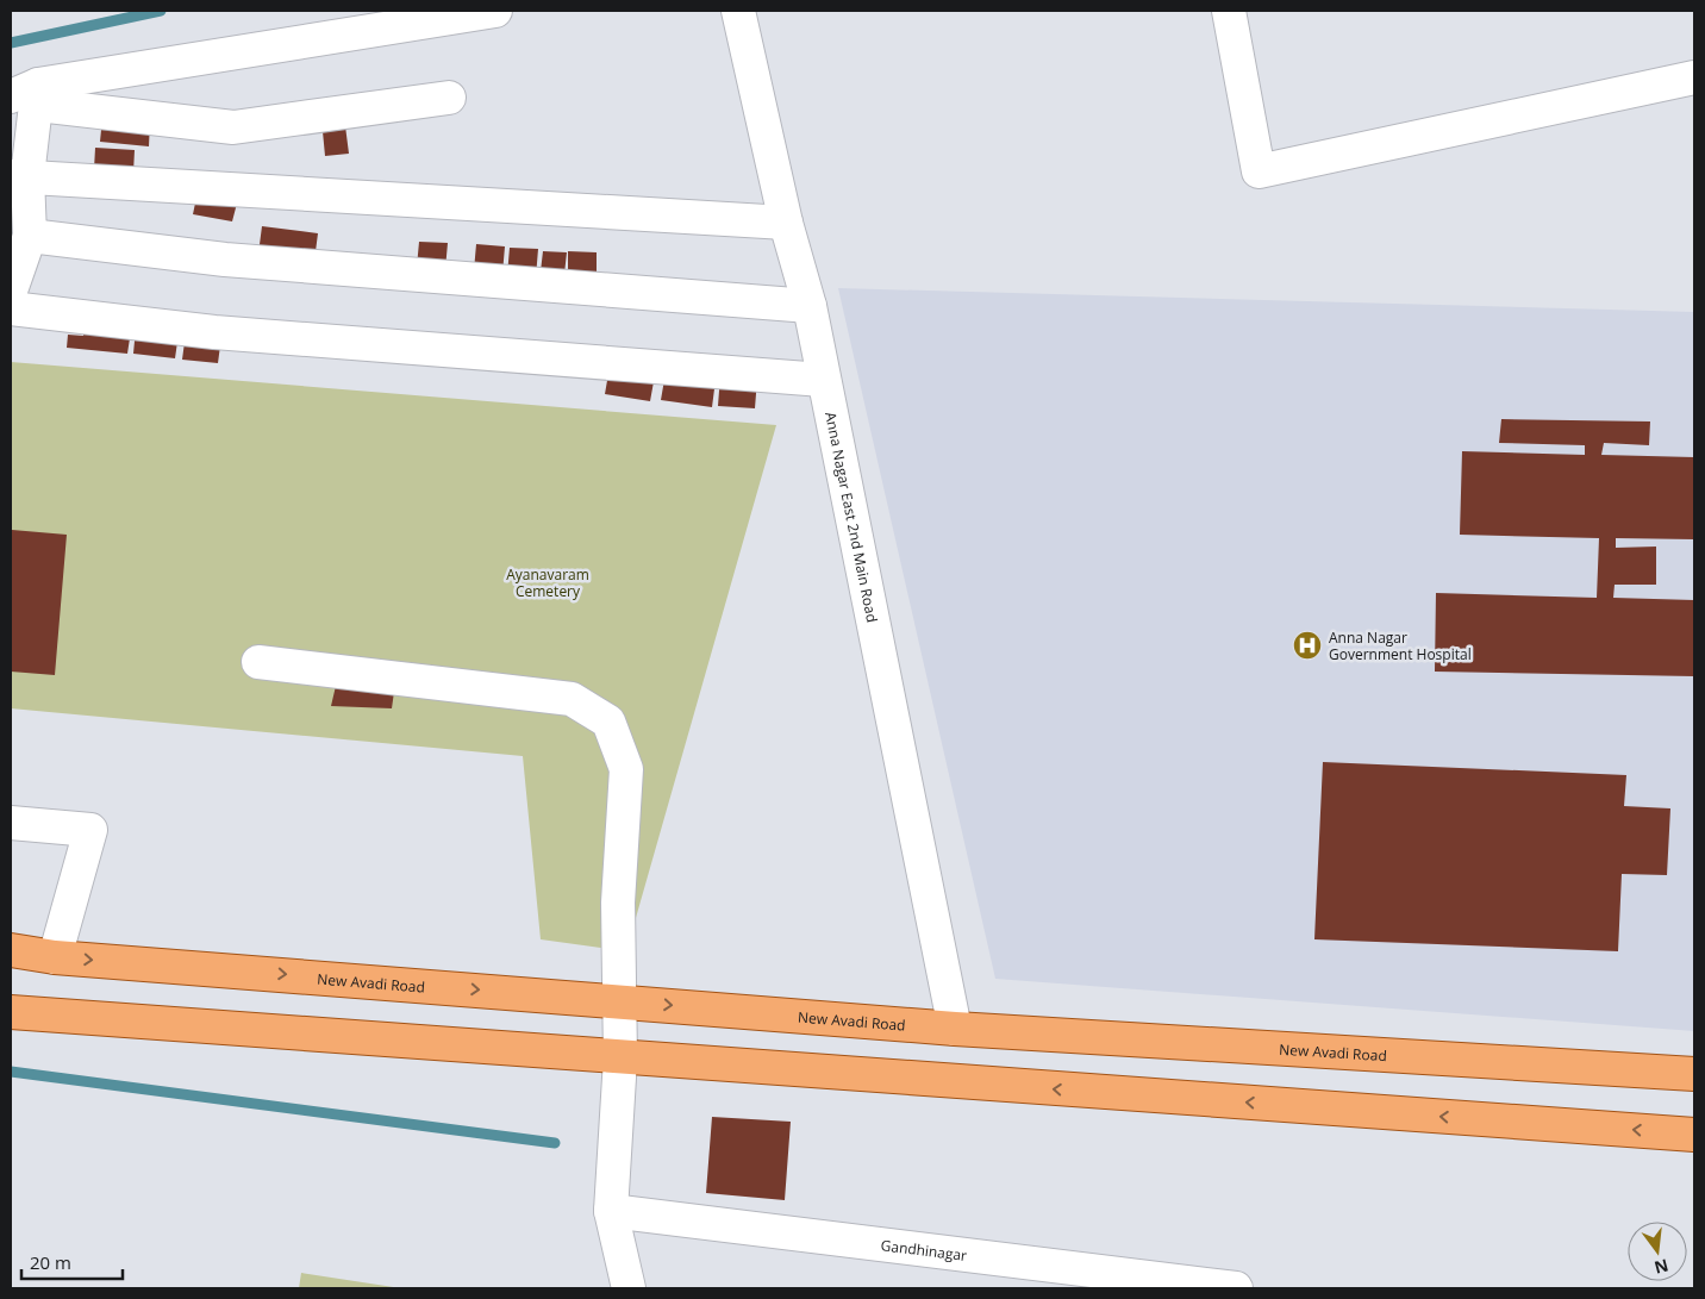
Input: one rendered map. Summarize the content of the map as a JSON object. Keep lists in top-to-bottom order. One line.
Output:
{"streets":{"main road":["New Avadi Road"],"street":["Anna Nagar East 2nd Main Road","Gandhinagar"]},"crossings":[["Anna Nagar East 2nd Main Road","New Avadi Road"]],"parks":["Ayanavaram Cemetery"],"places":{"hospital":["Anna Nagar Government Hospital"]},"scale_bar":"20 m","north":"bottom"}
